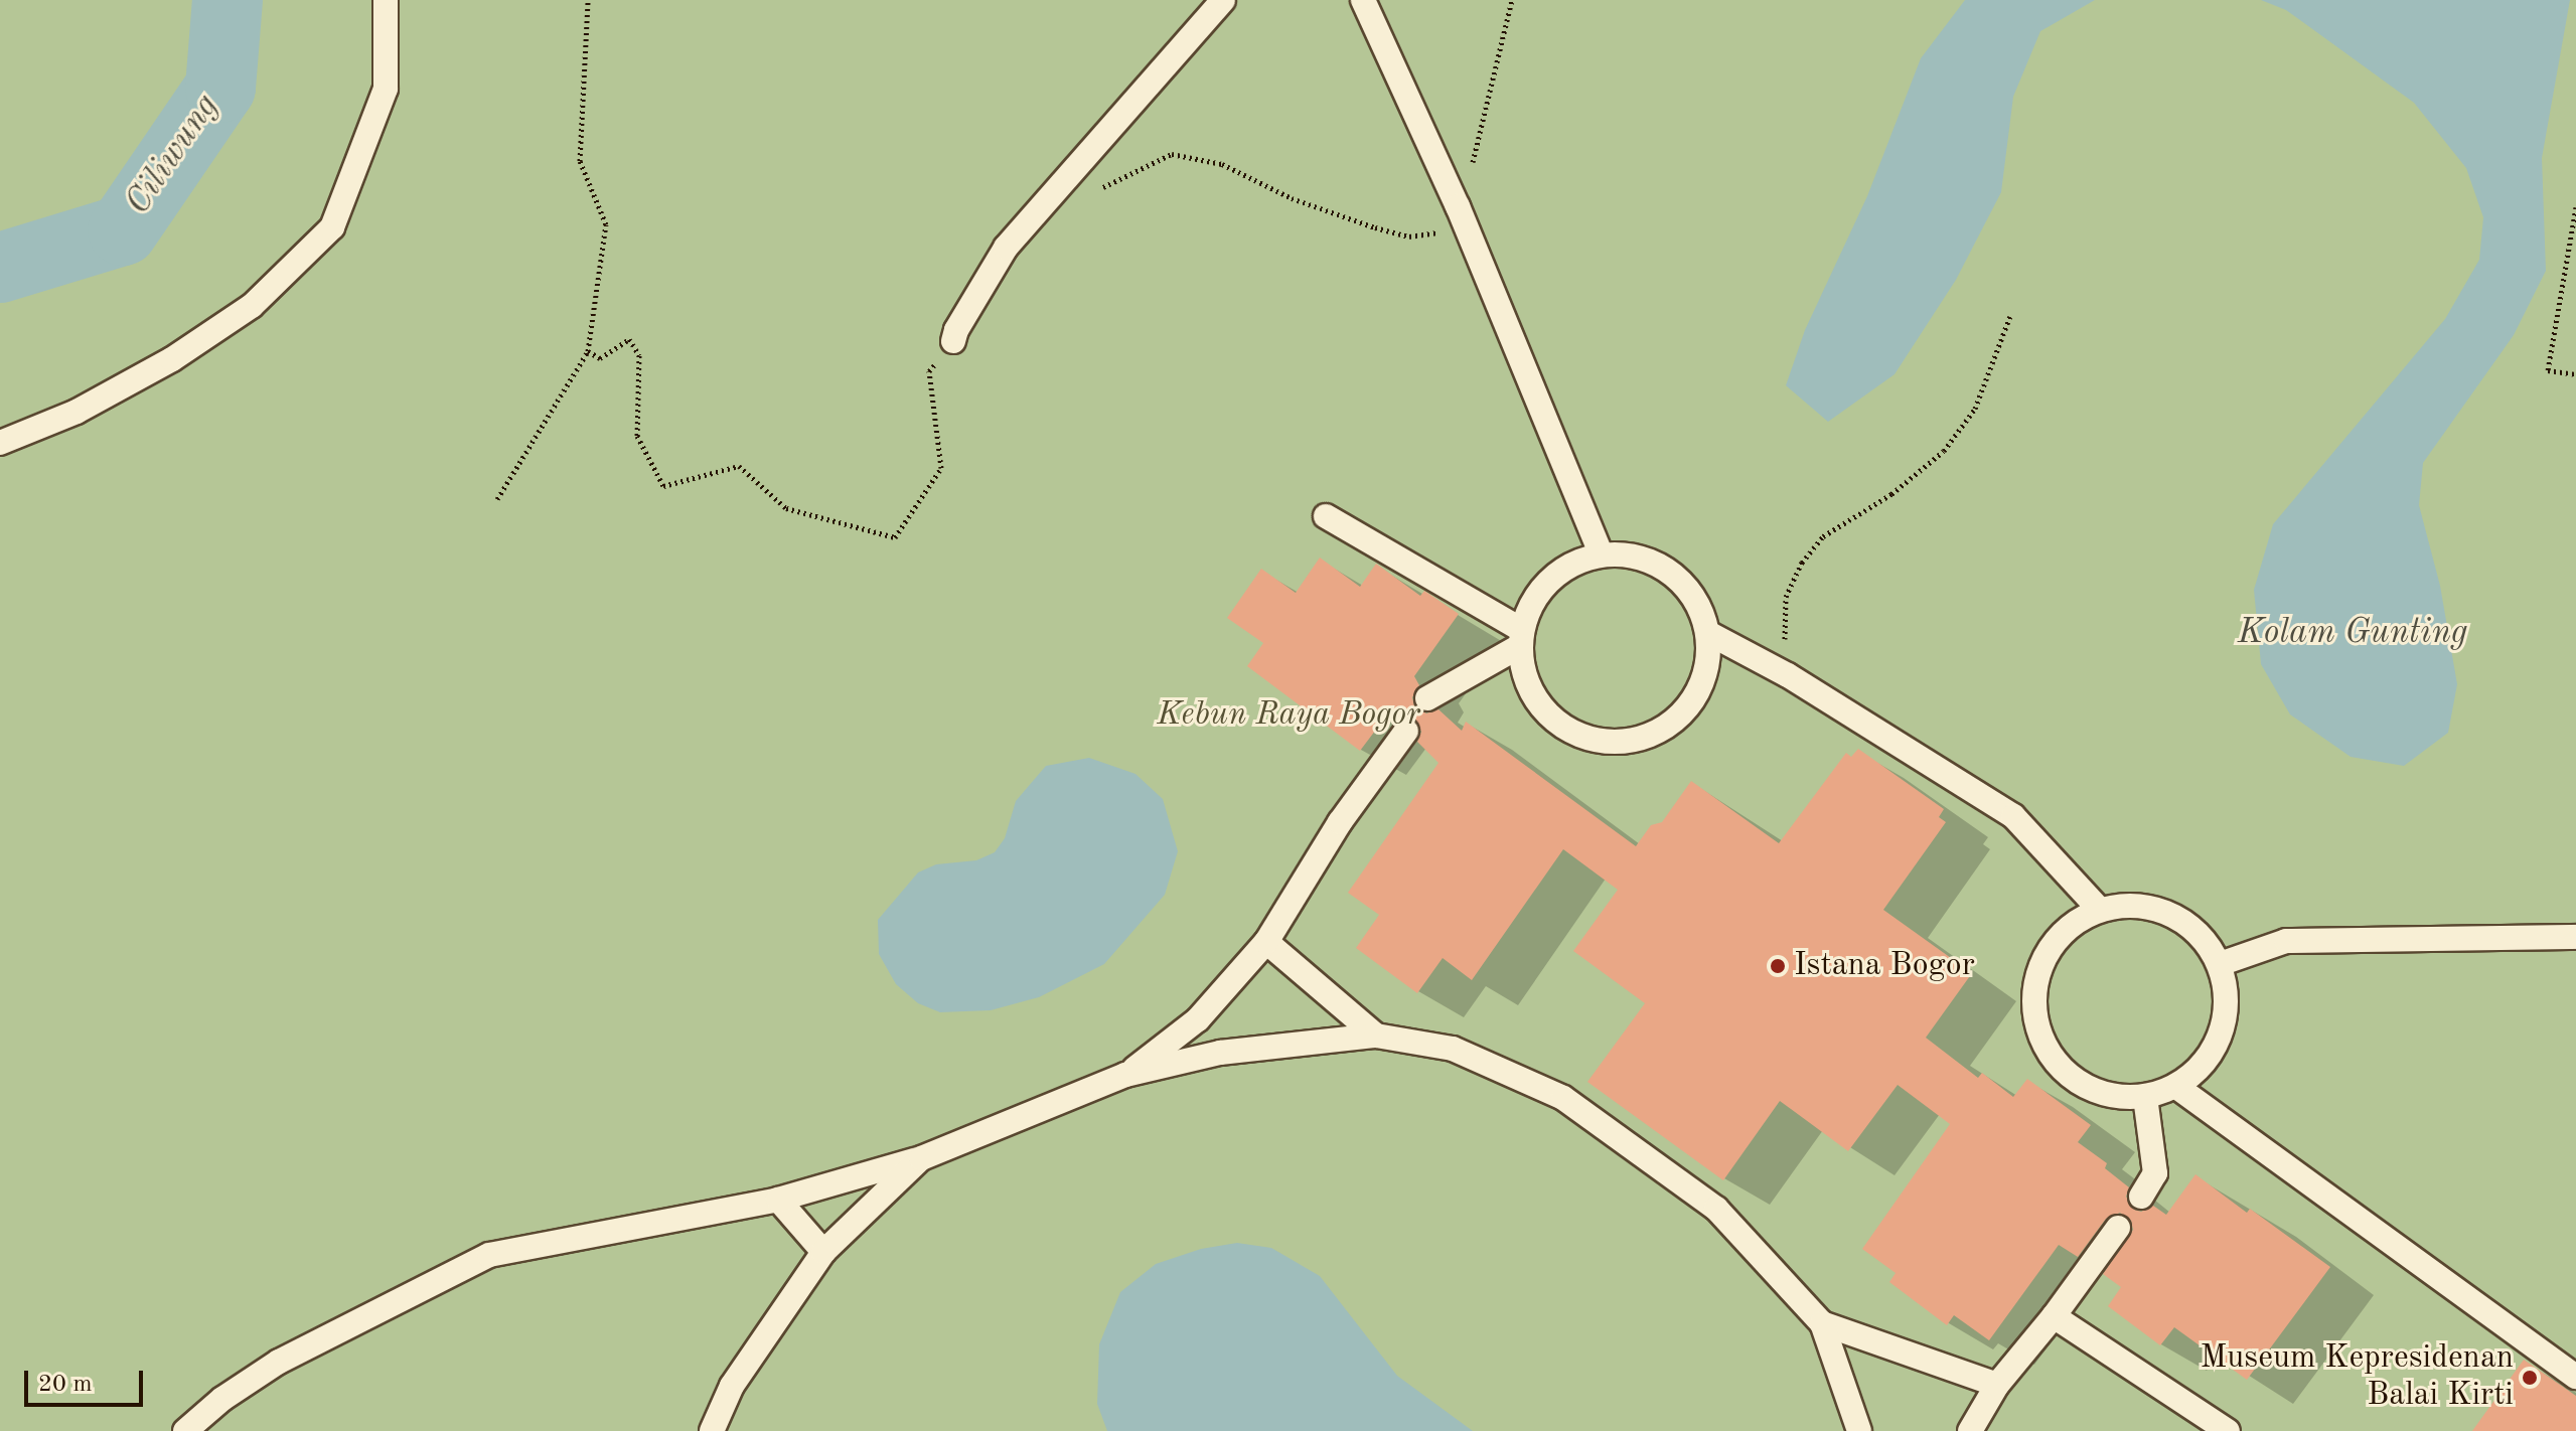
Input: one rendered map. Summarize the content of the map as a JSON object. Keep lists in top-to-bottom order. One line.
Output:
{"water":["Ciliwung","Kolam Gunting"],"parks":["Kebun Raya Bogor"],"places":["Istana Bogor","Museum Kepresidenan Balai Kirti"],"scale_bar":"20 m"}
